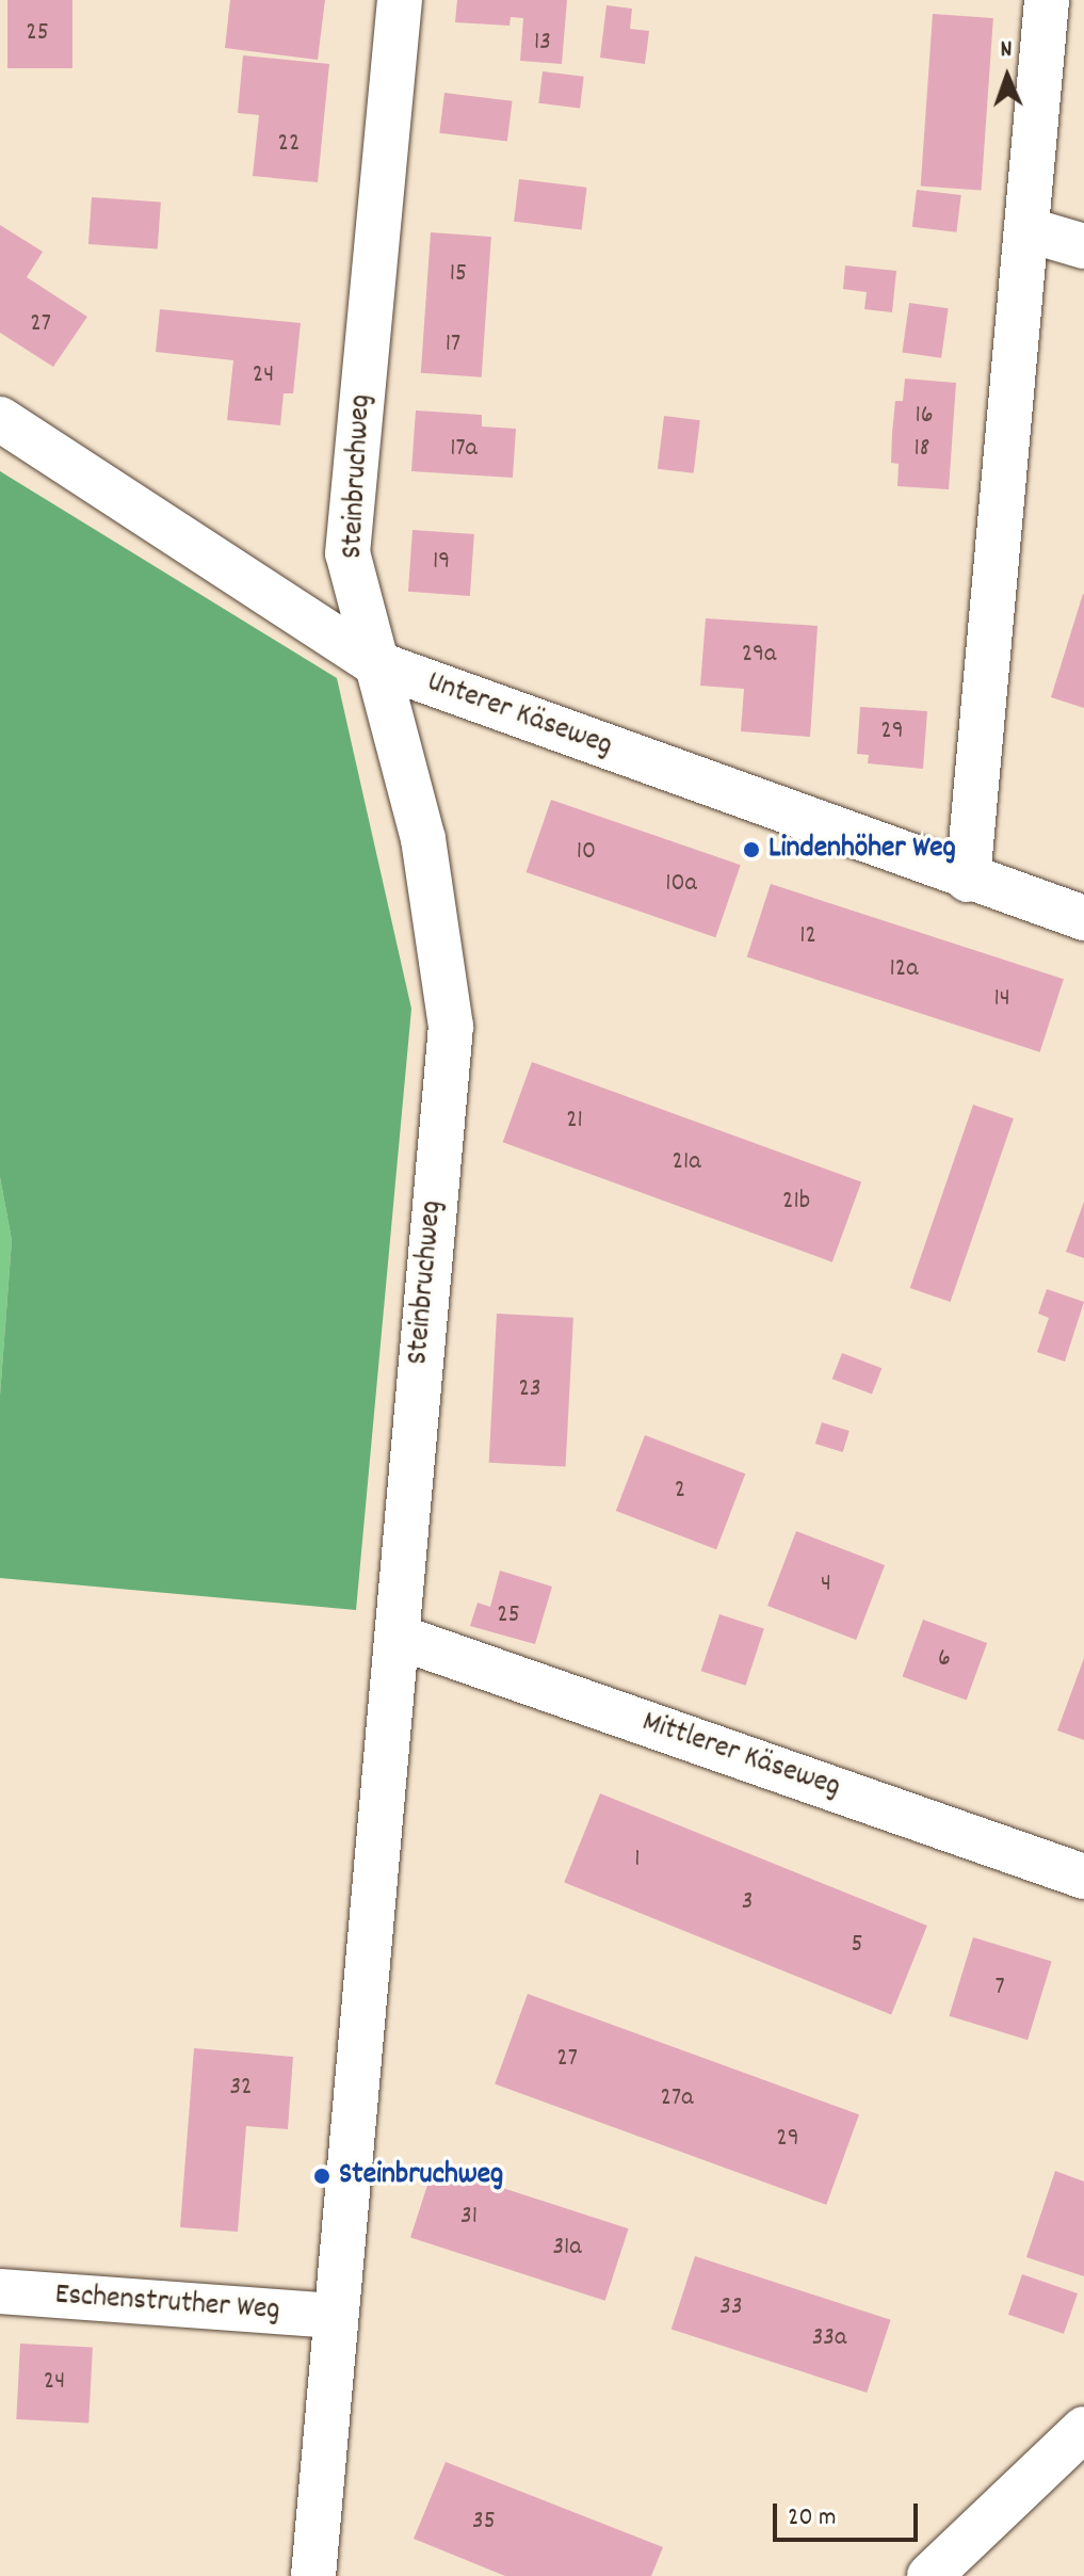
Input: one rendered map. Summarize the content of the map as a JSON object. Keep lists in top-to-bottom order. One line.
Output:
{"streets":{"street":["Steinbruchweg","Unterer Käseweg","Mittlerer Käseweg","Eschenstruther Weg"]},"crossings":[["Steinbruchweg","Unterer Käseweg"],["Steinbruchweg","Mittlerer Käseweg"],["Steinbruchweg","Eschenstruther Weg"]],"places":["Lindenhöher Weg","Steinbruchweg"],"house_numbers":["25","13","22","15","27","17","24","16","17a","18","19","29a","29","10","10a","12","12a","14","21","21a","21b","23","2","4","25","6","1","3","5","7","27","32","27a","29","31","31a","33","33a","24","35"],"scale_bar":"20 m","north":"top"}
